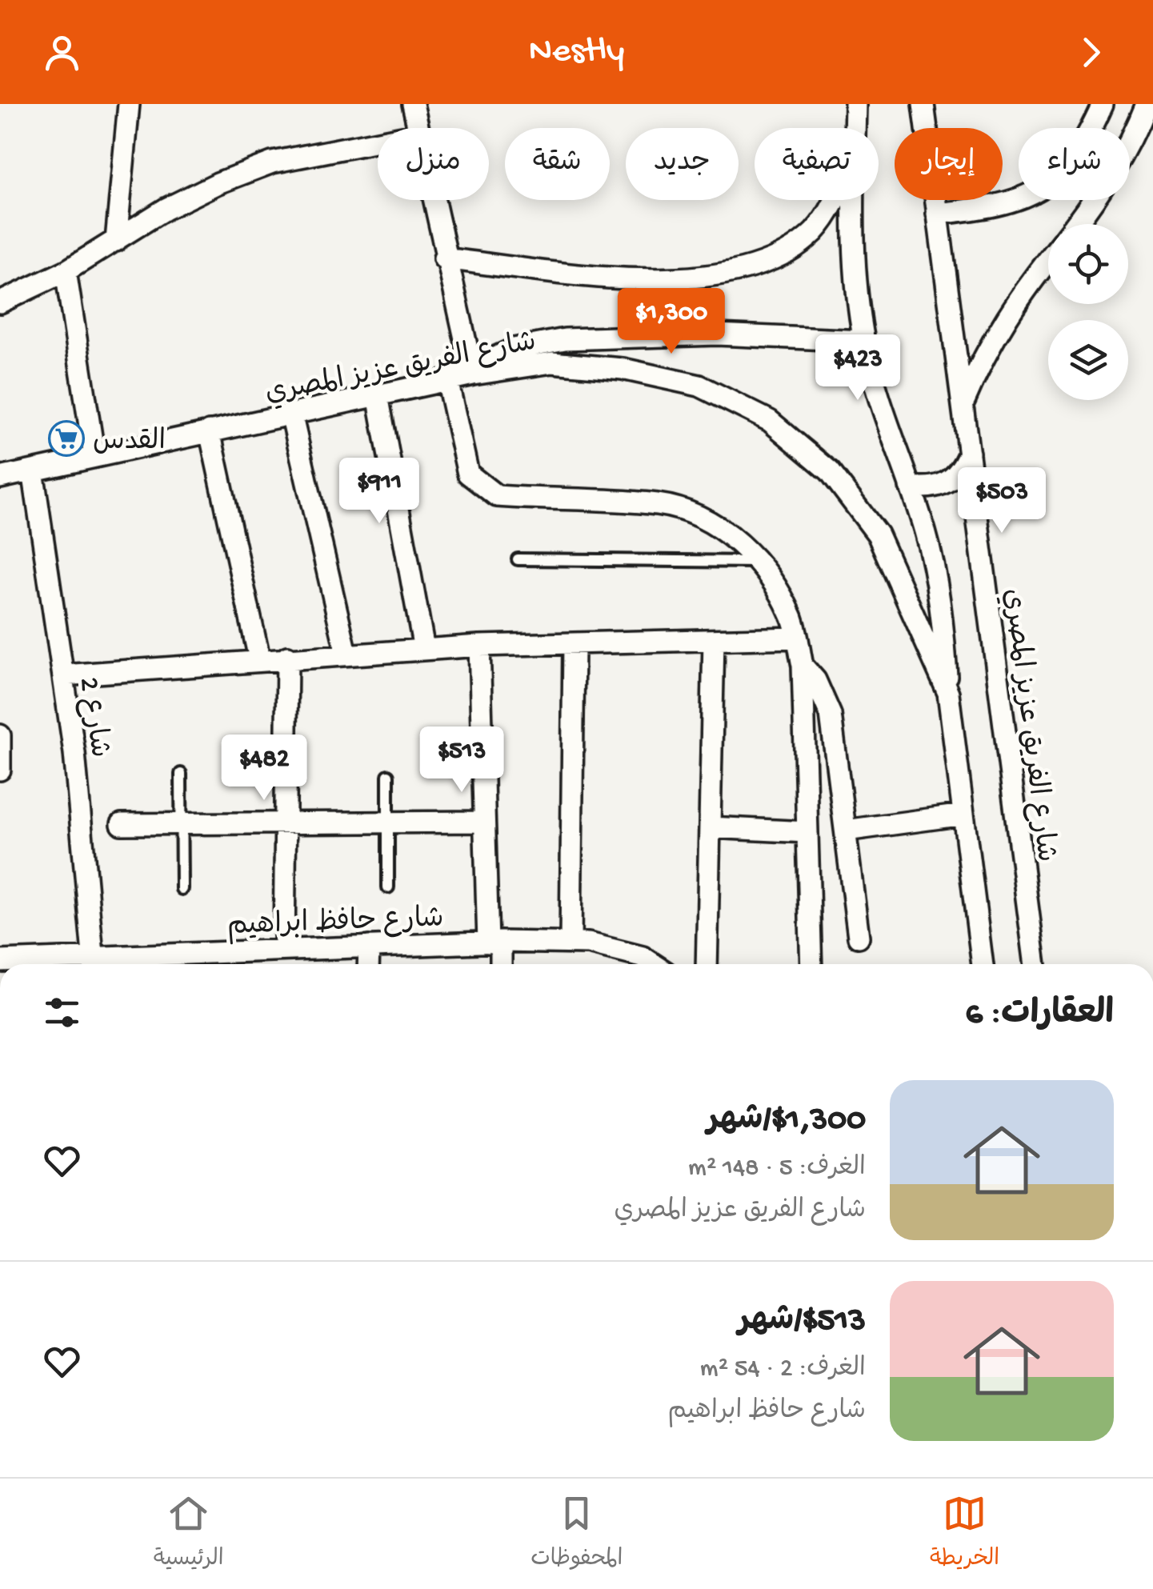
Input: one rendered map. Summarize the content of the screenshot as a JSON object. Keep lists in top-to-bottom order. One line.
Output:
{"streets":{"street":["شارع الفريق عزيز المصري","شارع 2","شارع حافظ ابراهيم"]},"crossings":[["شارع الفريق عزيز المصري","شارع 2"]],"places":{"supermarket":["القدس"]},"page":{"header":"Nestly","chip":["شراء","إيجار","تصفية","جديد","شقة","منزل"],"price":["$1,300","$423","$911","$503","$513","$482"],"heading":"العقارات: 6","list":[{"name":"$1,300/شهر","note":"الغرف: 5 · 148 m² · شارع الفريق عزيز المصري"},{"name":"$513/شهر","note":"الغرف: 2 · 54 m² · شارع حافظ ابراهيم"}],"tabs":["الخريطة","المحفوظات","الرئيسية"]}}
